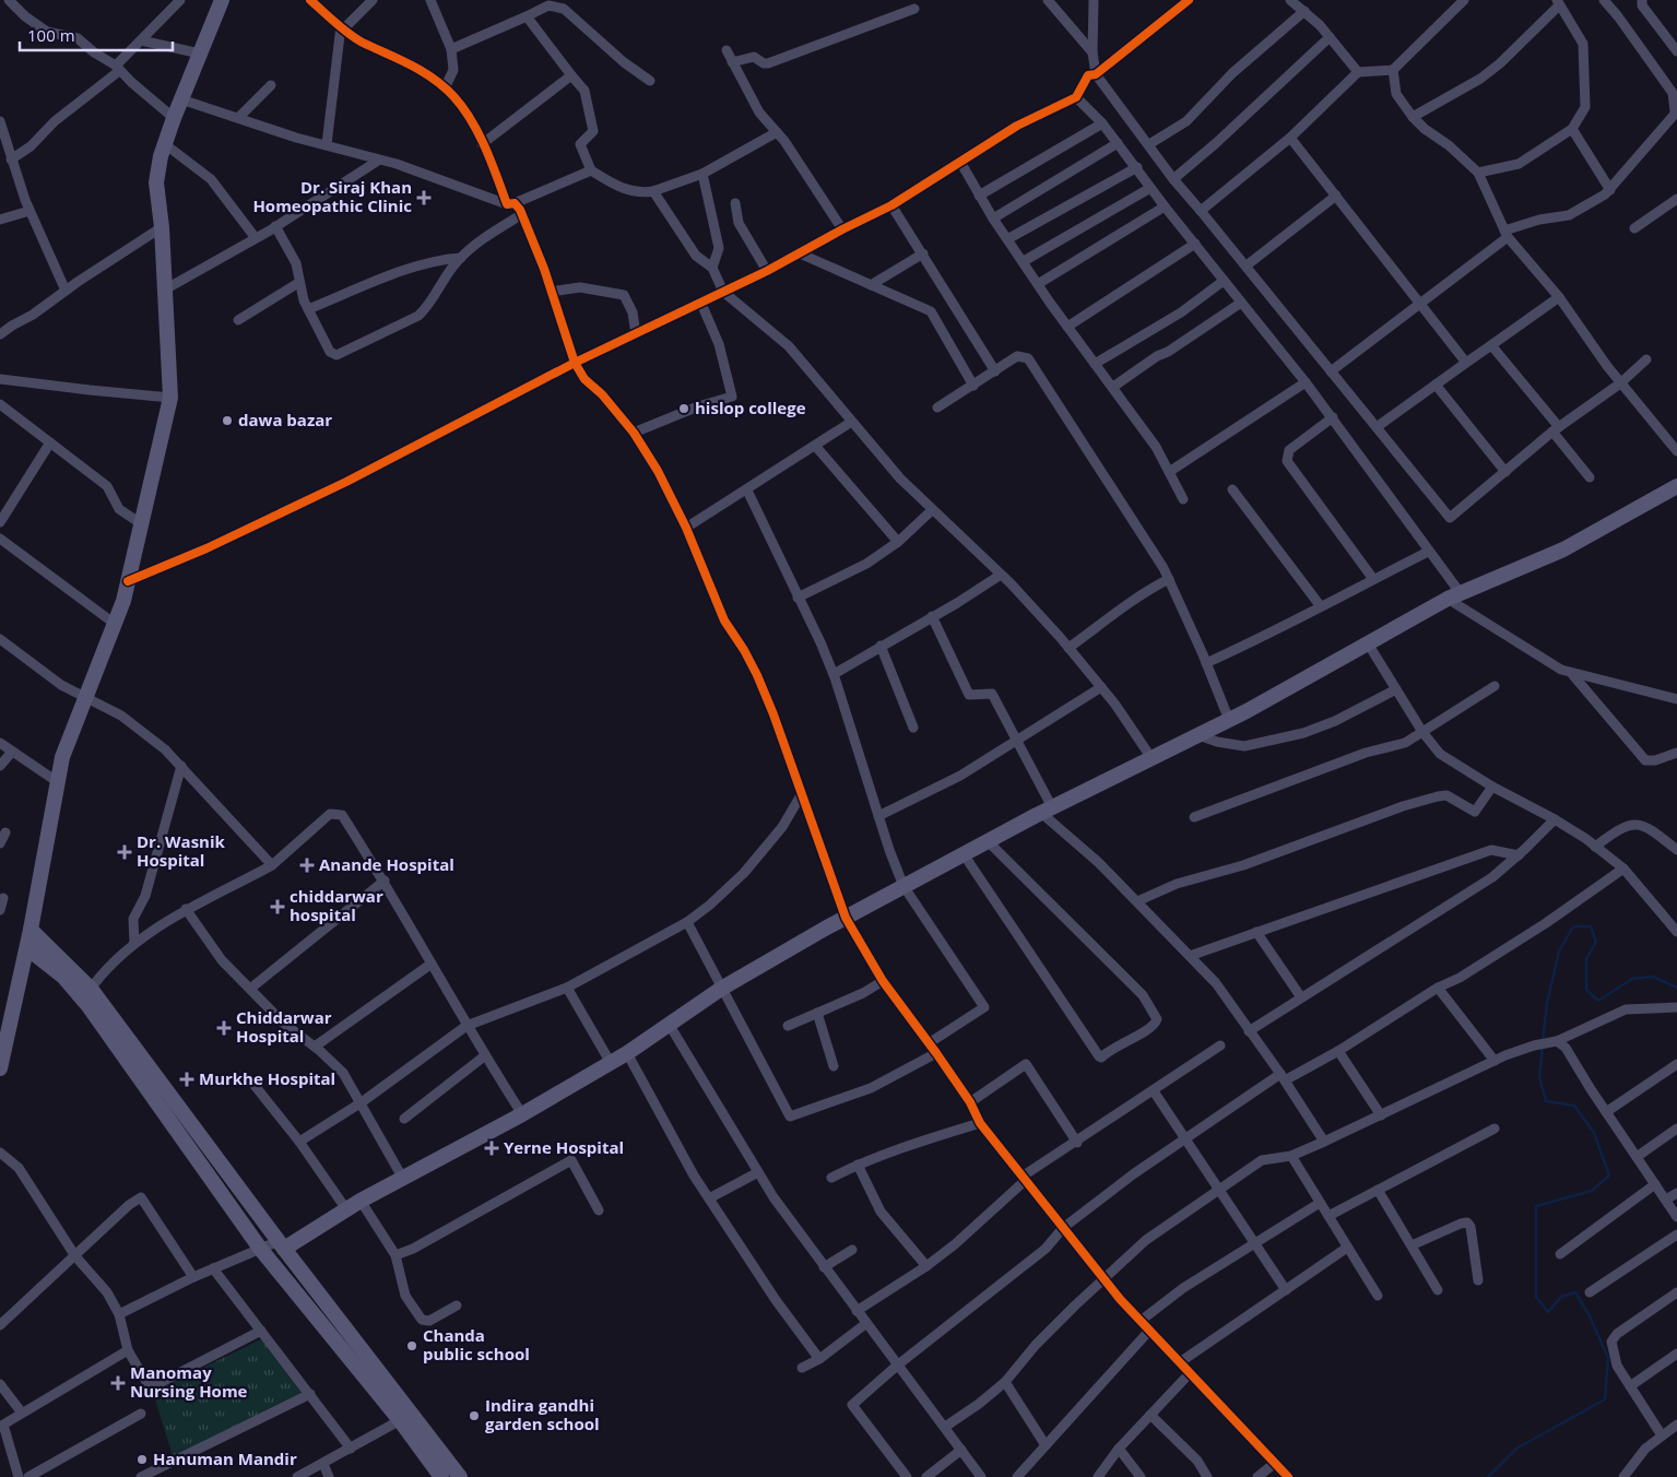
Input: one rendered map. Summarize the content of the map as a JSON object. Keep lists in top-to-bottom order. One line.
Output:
{"places":{"health":["Dr. Siraj Khan Homeopathic Clinic","Dr. Wasnik Hospital","Anande Hospital","chiddarwar hospital","Chiddarwar Hospital","Murkhe Hospital","Yerne Hospital","Manomay Nursing Home"],"other":["hislop college","dawa bazar","Chanda public school","Indira gandhi garden school","Hanuman Mandir"]},"scale_bar":"100 m"}
